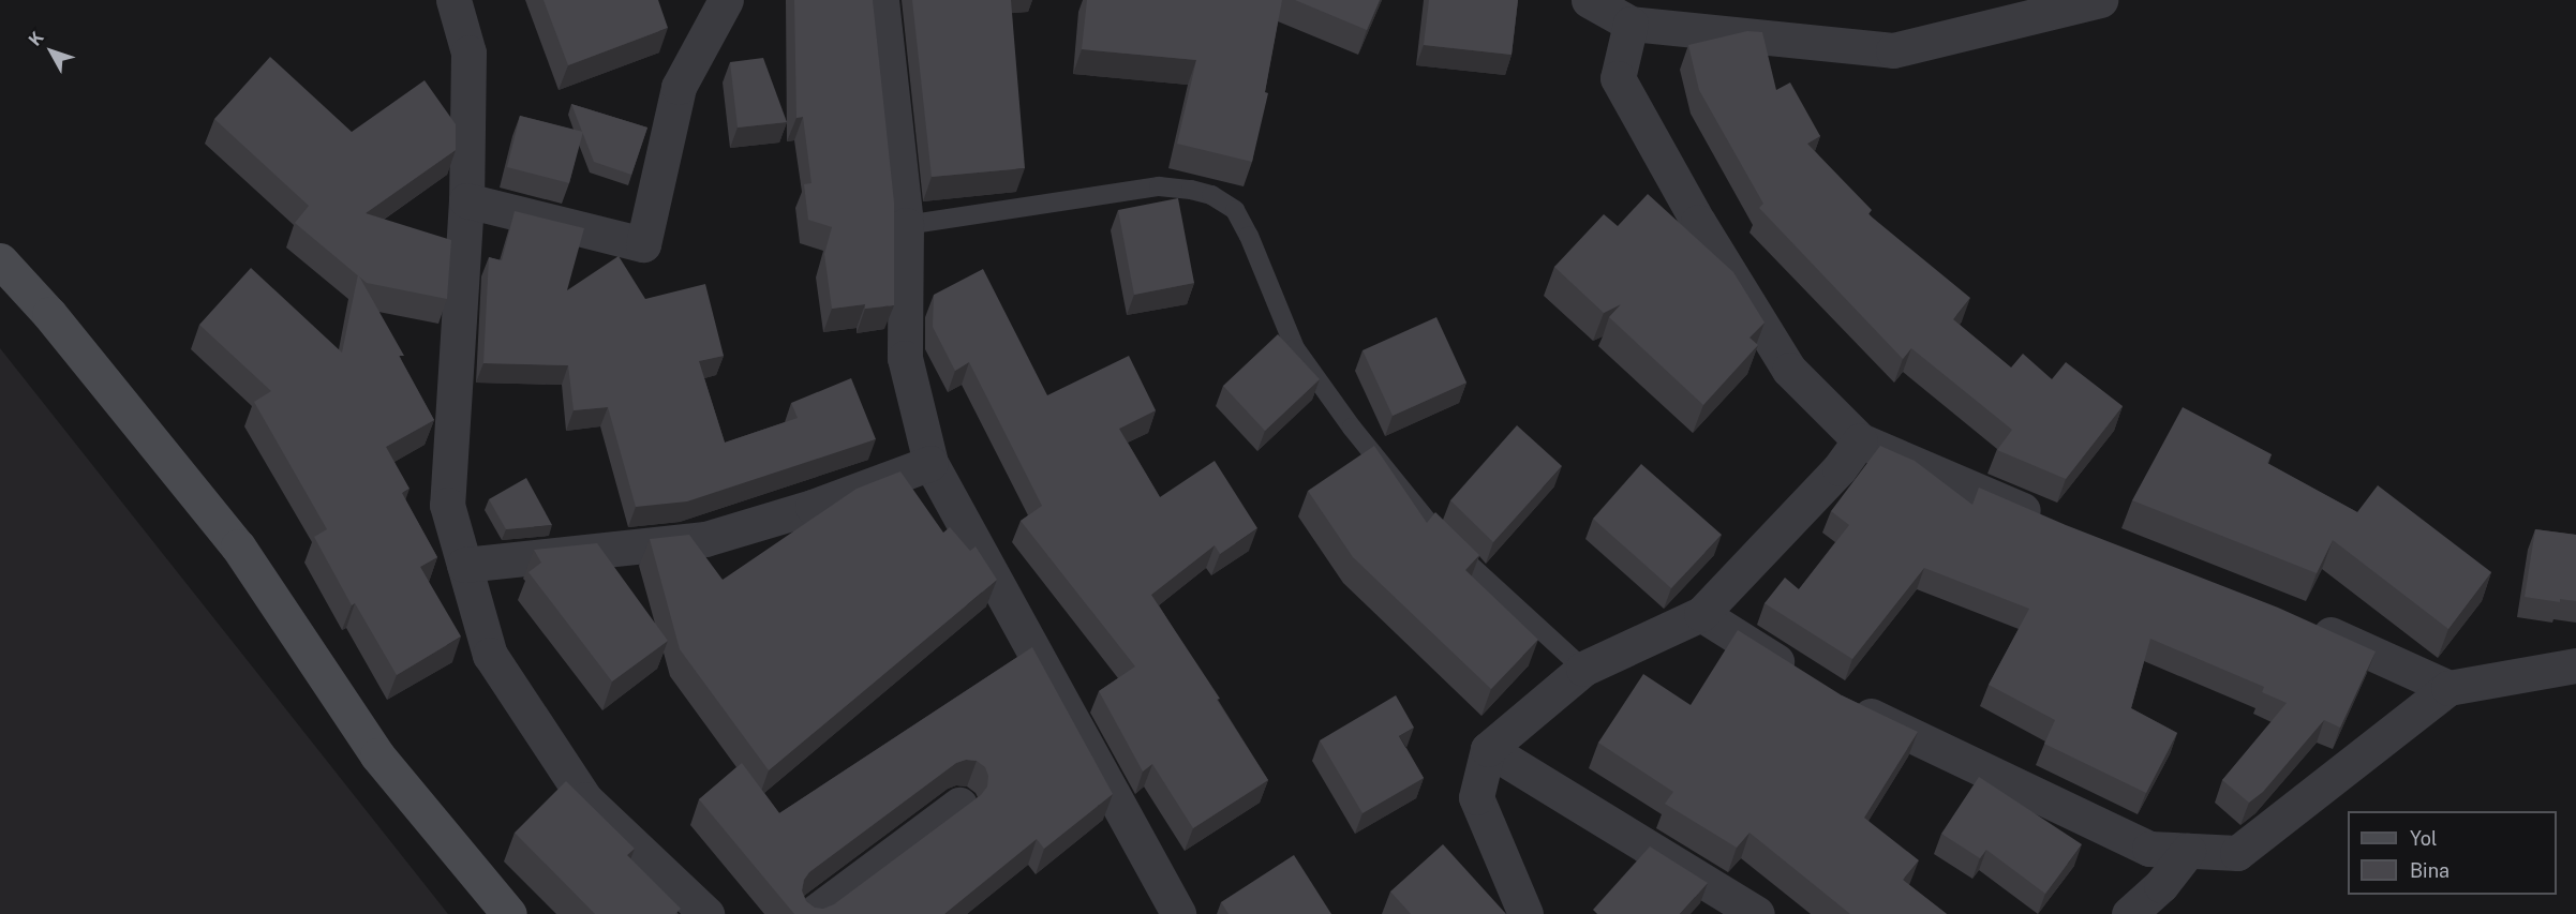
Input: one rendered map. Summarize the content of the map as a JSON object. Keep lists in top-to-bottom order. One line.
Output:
{"legend":["Yol","Bina"],"north":"top left"}
